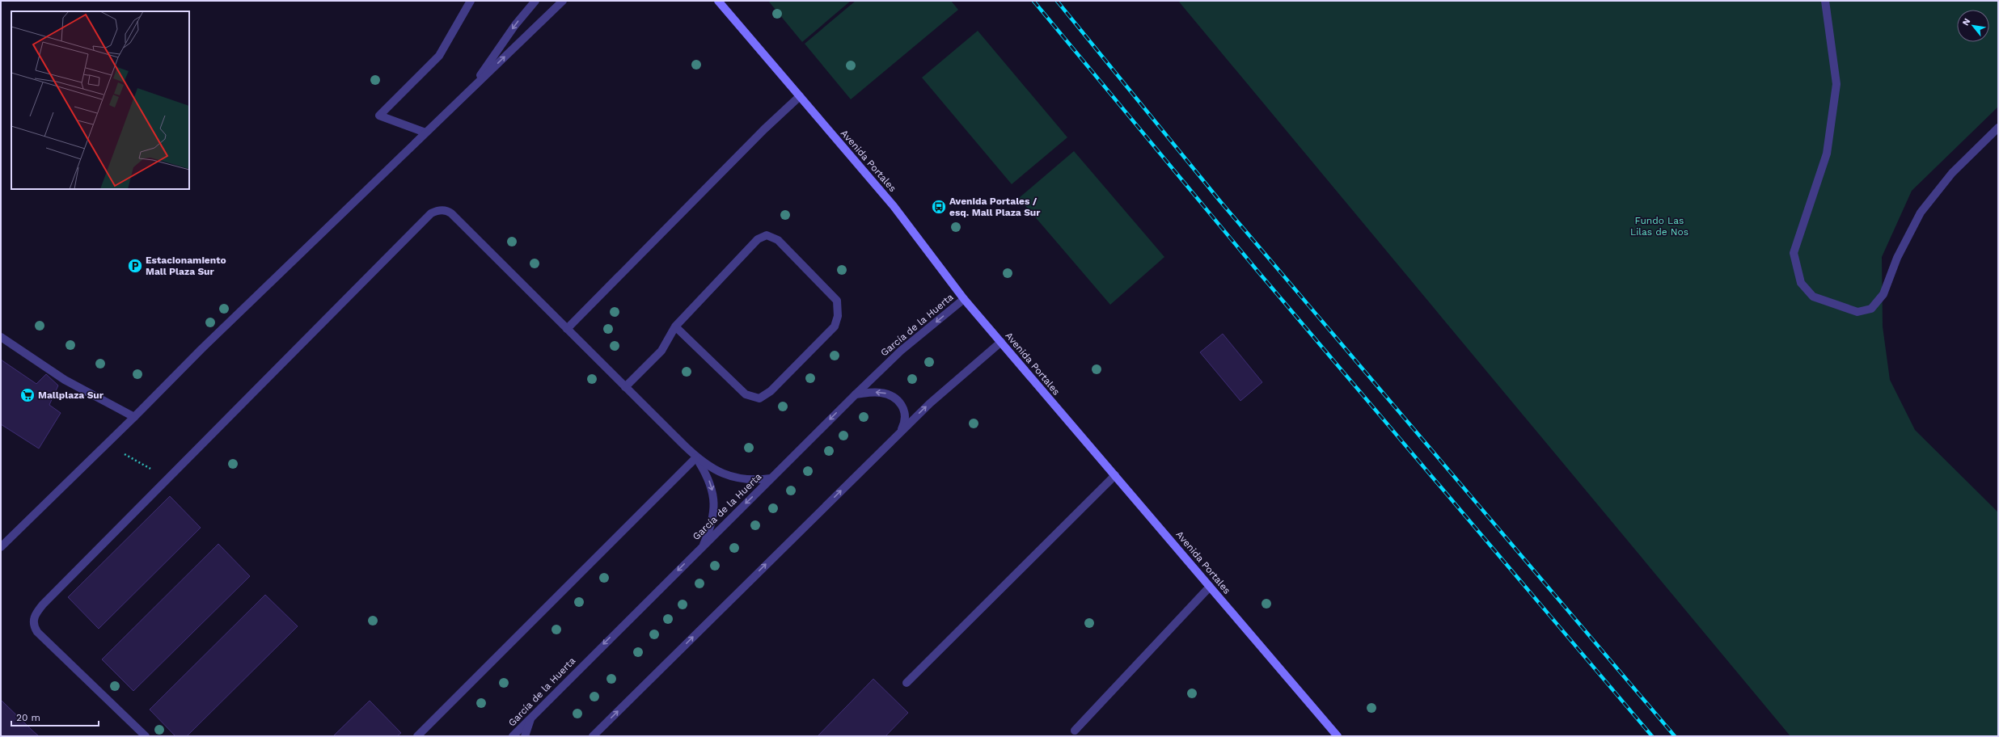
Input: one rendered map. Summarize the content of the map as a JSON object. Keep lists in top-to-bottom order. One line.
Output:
{"streets":{"main road":["Avenida Portales"],"street":["García de la Huerta"]},"crossings":[["Avenida Portales","García de la Huerta"]],"parks":["Fundo Las Lilas de Nos"],"places":{"bus stop":["Avenida Portales / esq. Mall Plaza Sur"],"parking":["Estacionamiento Mall Plaza Sur"],"supermarket":["Mallplaza Sur"]},"scale_bar":"20 m","north":"top left"}
